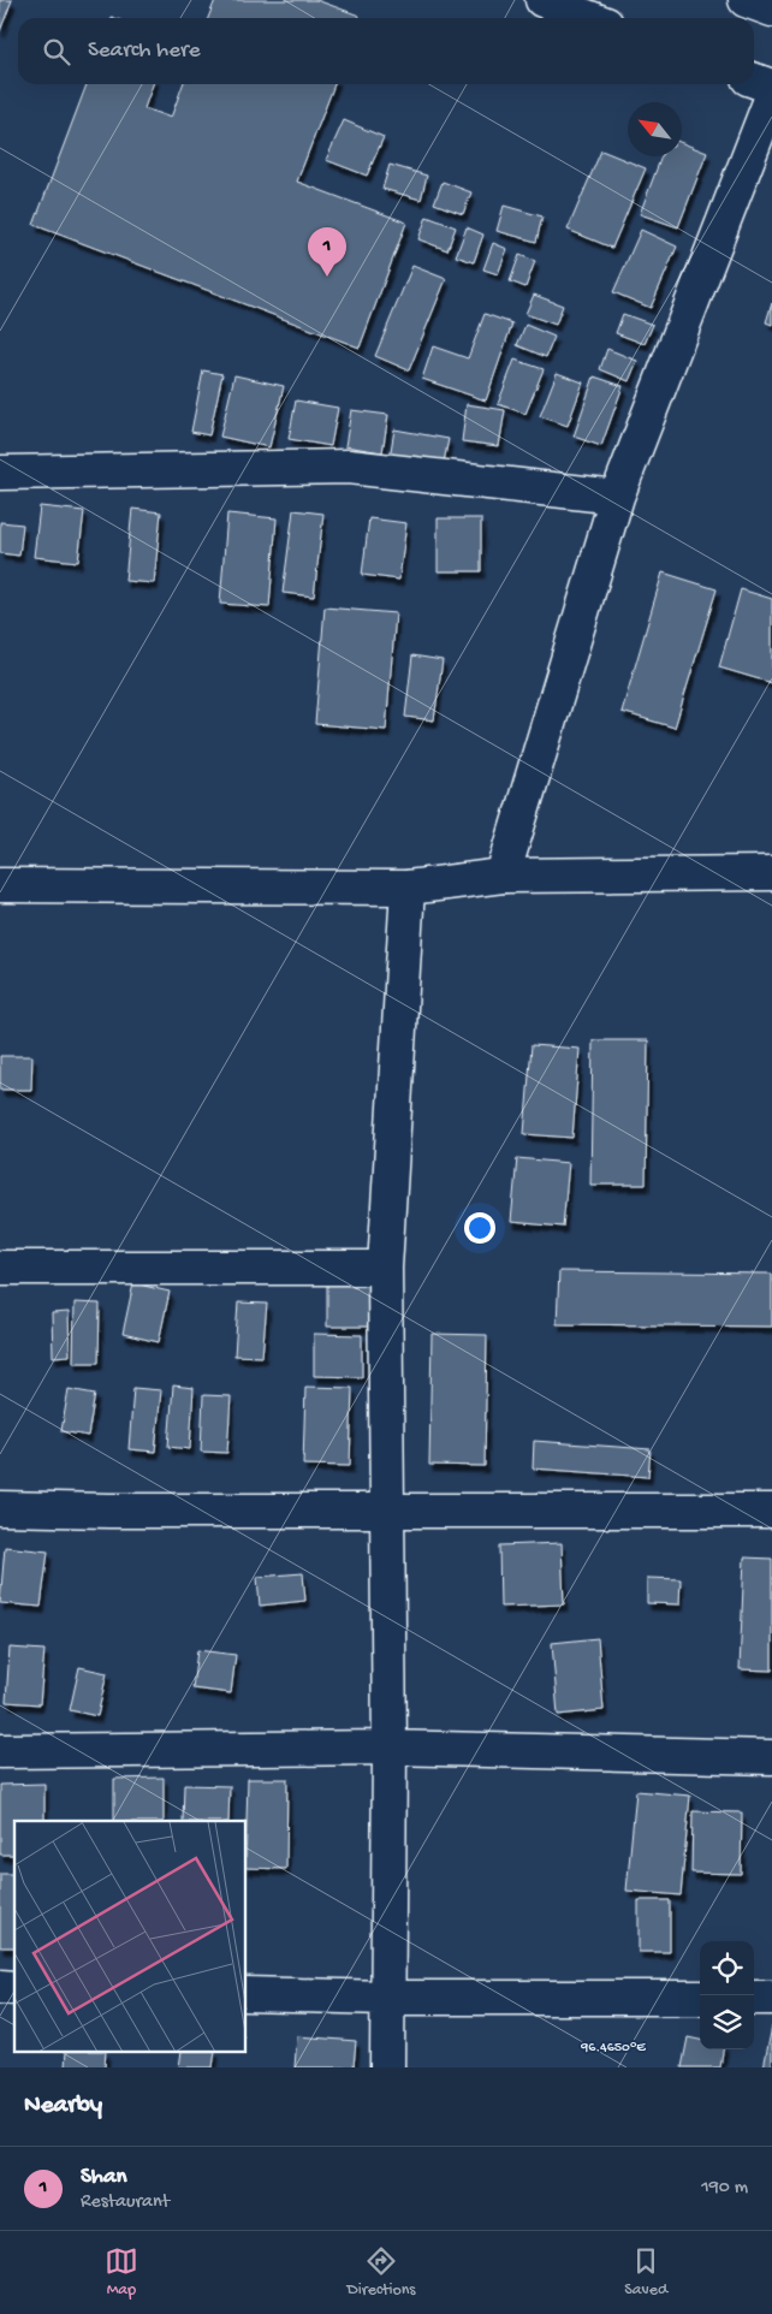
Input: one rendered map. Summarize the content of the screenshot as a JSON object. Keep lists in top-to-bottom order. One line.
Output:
{"north":"top left","page":{"search":"Search here","pins":"1","heading":"Nearby","list":[{"mark":"1","name":"Shan","note":"Restaurant","value":"190 m"}],"nav":["Map","Directions","Saved"]},"coordinates":["96.4650°E"]}
